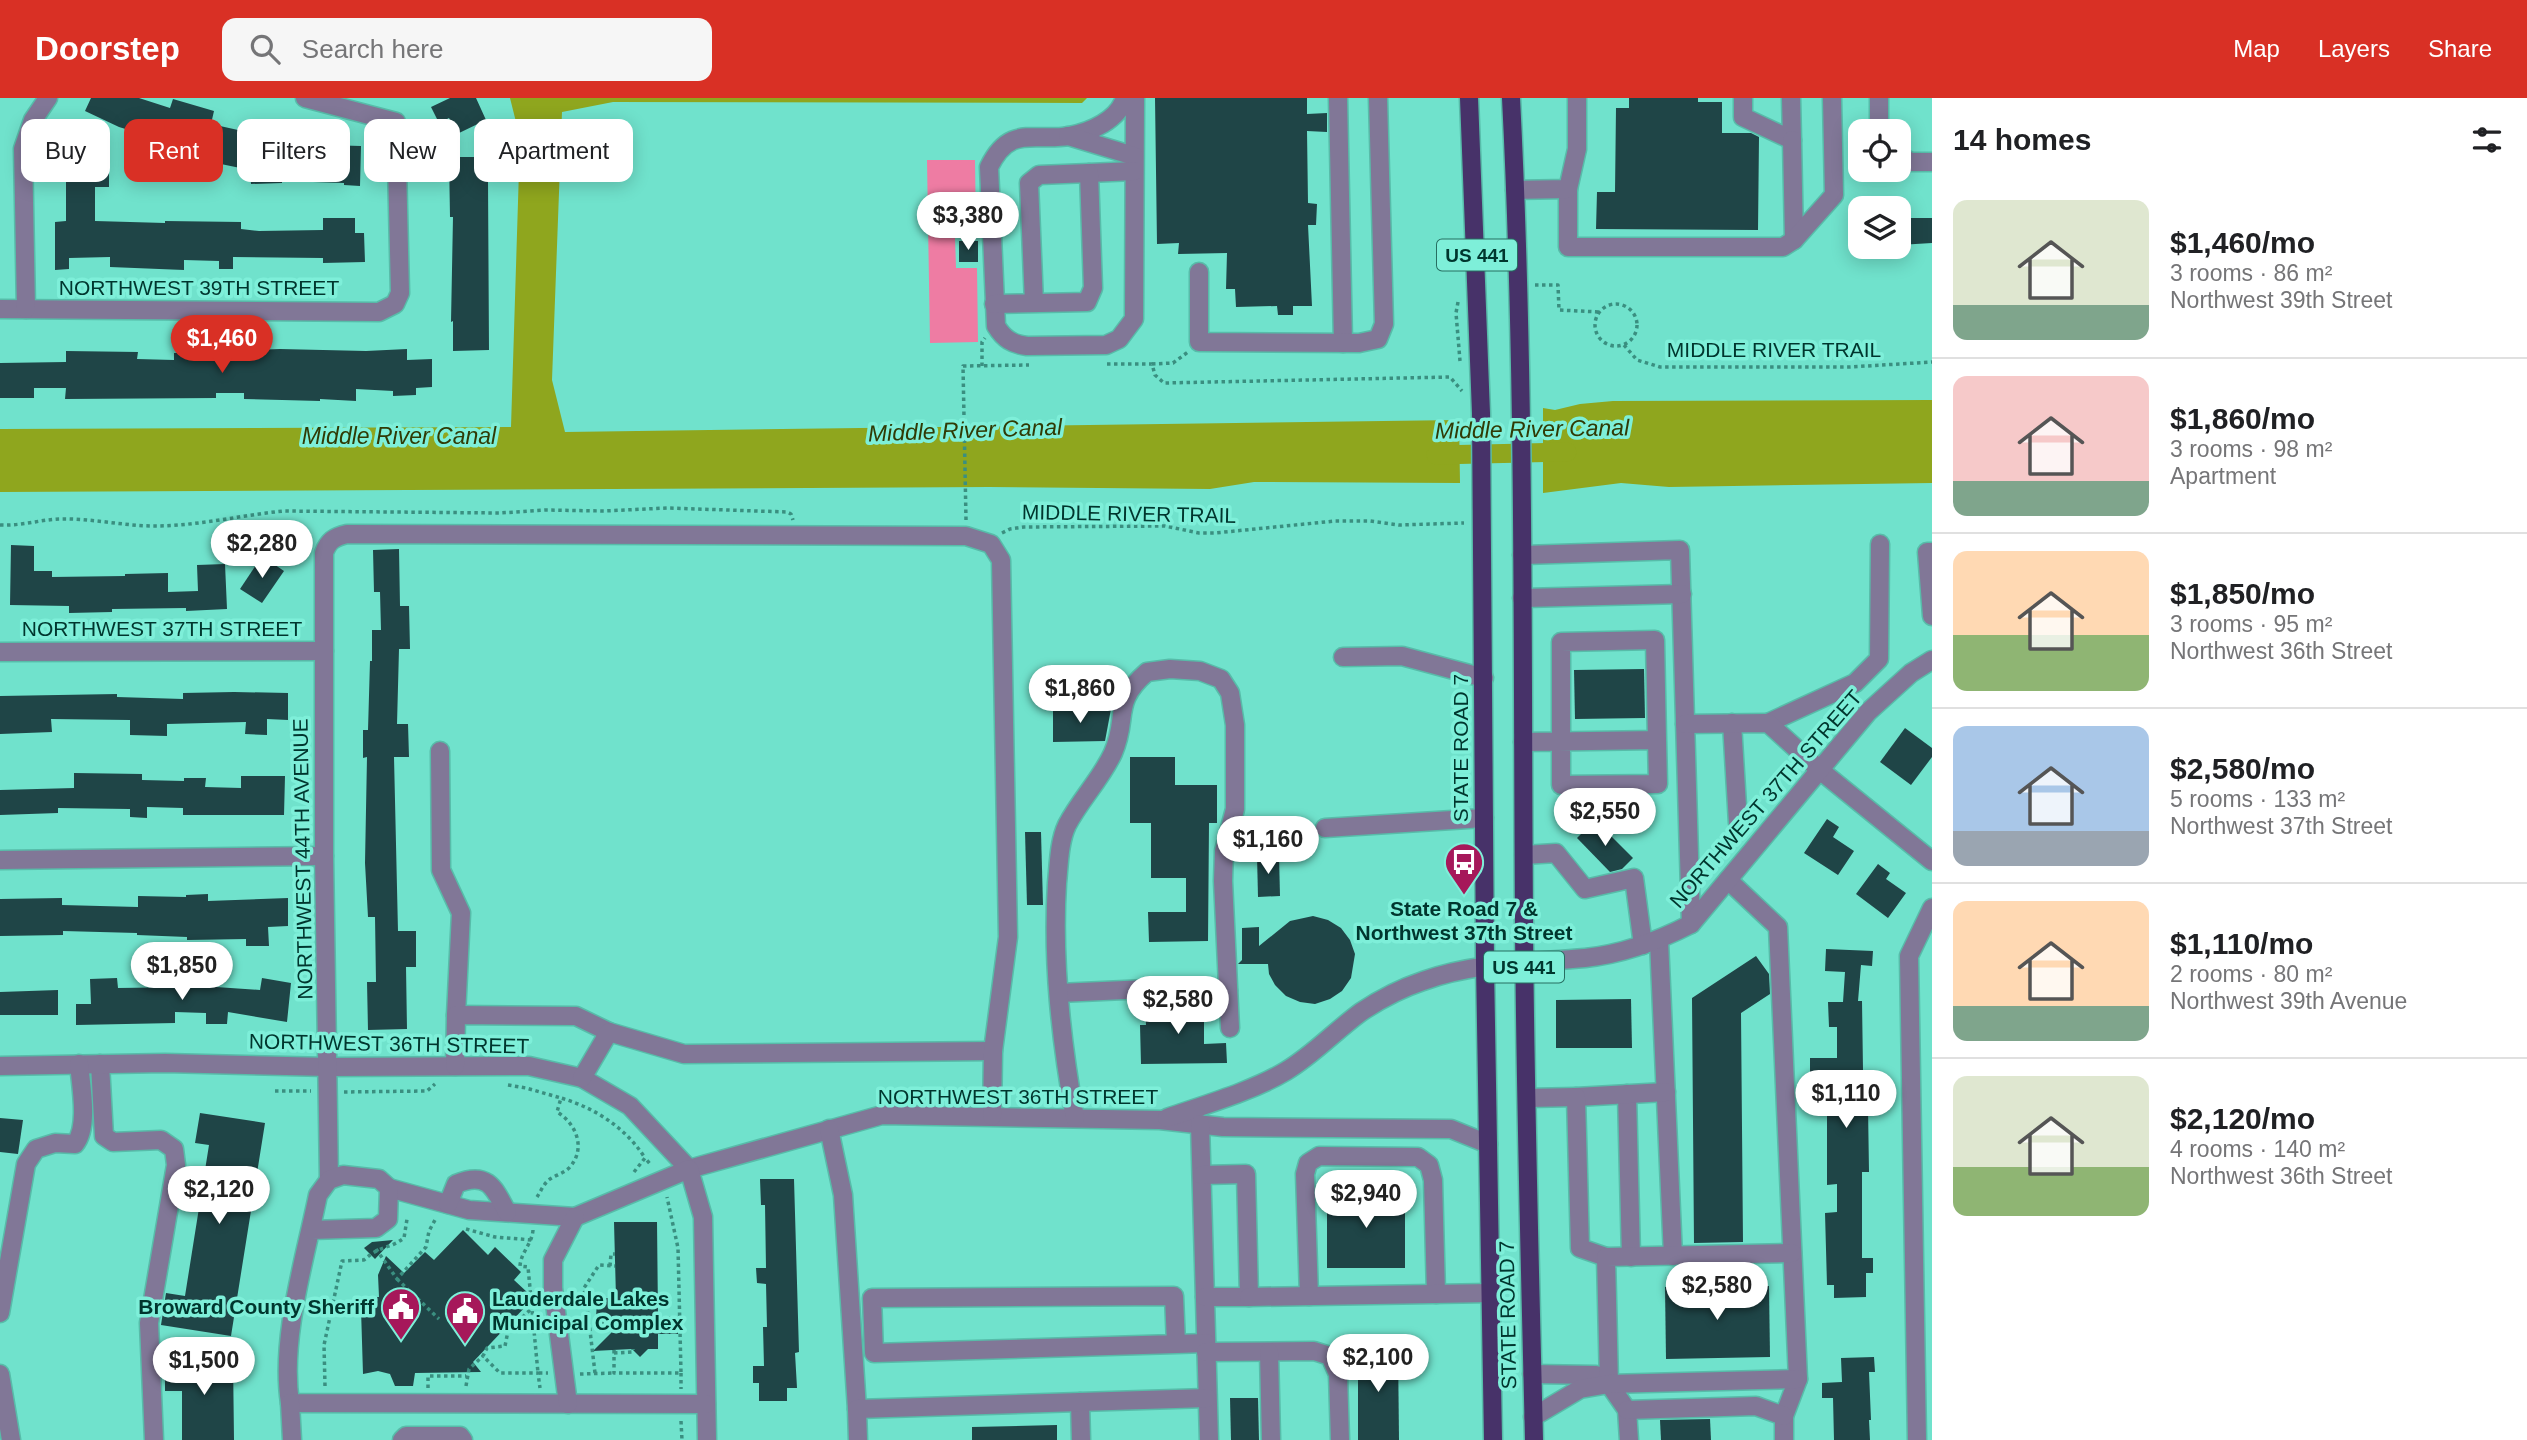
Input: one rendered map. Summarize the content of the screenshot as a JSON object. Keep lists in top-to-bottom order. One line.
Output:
{"streets":{"main road":["US 441","STATE ROAD 7"],"street":["NORTHWEST 39TH STREET","NORTHWEST 37TH STREET","NORTHWEST 44TH AVENUE","NORTHWEST 36TH STREET"],"path":["MIDDLE RIVER TRAIL"]},"crossings":[["MIDDLE RIVER TRAIL","STATE ROAD 7"],["MIDDLE RIVER TRAIL","NORTHWEST 44TH AVENUE"],["NORTHWEST 37TH STREET","STATE ROAD 7"],["NORTHWEST 37TH STREET","NORTHWEST 44TH AVENUE"],["NORTHWEST 37TH STREET","NORTHWEST 36TH STREET"],["STATE ROAD 7","NORTHWEST 36TH STREET"],["NORTHWEST 44TH AVENUE","NORTHWEST 36TH STREET"]],"water":["Middle River Canal"],"places":{"bus stop":["State Road 7 & Northwest 37th Street"],"public building":["Broward County Sheriff","Lauderdale Lakes Municipal Complex"]},"page":{"header":"Doorstep","search":"Search here","nav":["Map","Layers","Share"],"heading":"14 homes","chip":["Buy","Rent","Filters","New","Apartment"],"list":[{"name":"$1,460/mo","note":"3 rooms · 86 m² · Northwest 39th Street"},{"name":"$1,860/mo","note":"3 rooms · 98 m² · Apartment"},{"name":"$1,850/mo","note":"3 rooms · 95 m² · Northwest 36th Street"},{"name":"$2,580/mo","note":"5 rooms · 133 m² · Northwest 37th Street"},{"name":"$1,110/mo","note":"2 rooms · 80 m² · Northwest 39th Avenue"},{"name":"$2,120/mo","note":"4 rooms · 140 m² · Northwest 36th Street"}],"price":["$3,380","$1,460","$2,280","$1,860","$2,550","$1,160","$1,850","$2,580","$1,110","$2,120","$2,940","$2,580","$2,100","$1,500"]}}
